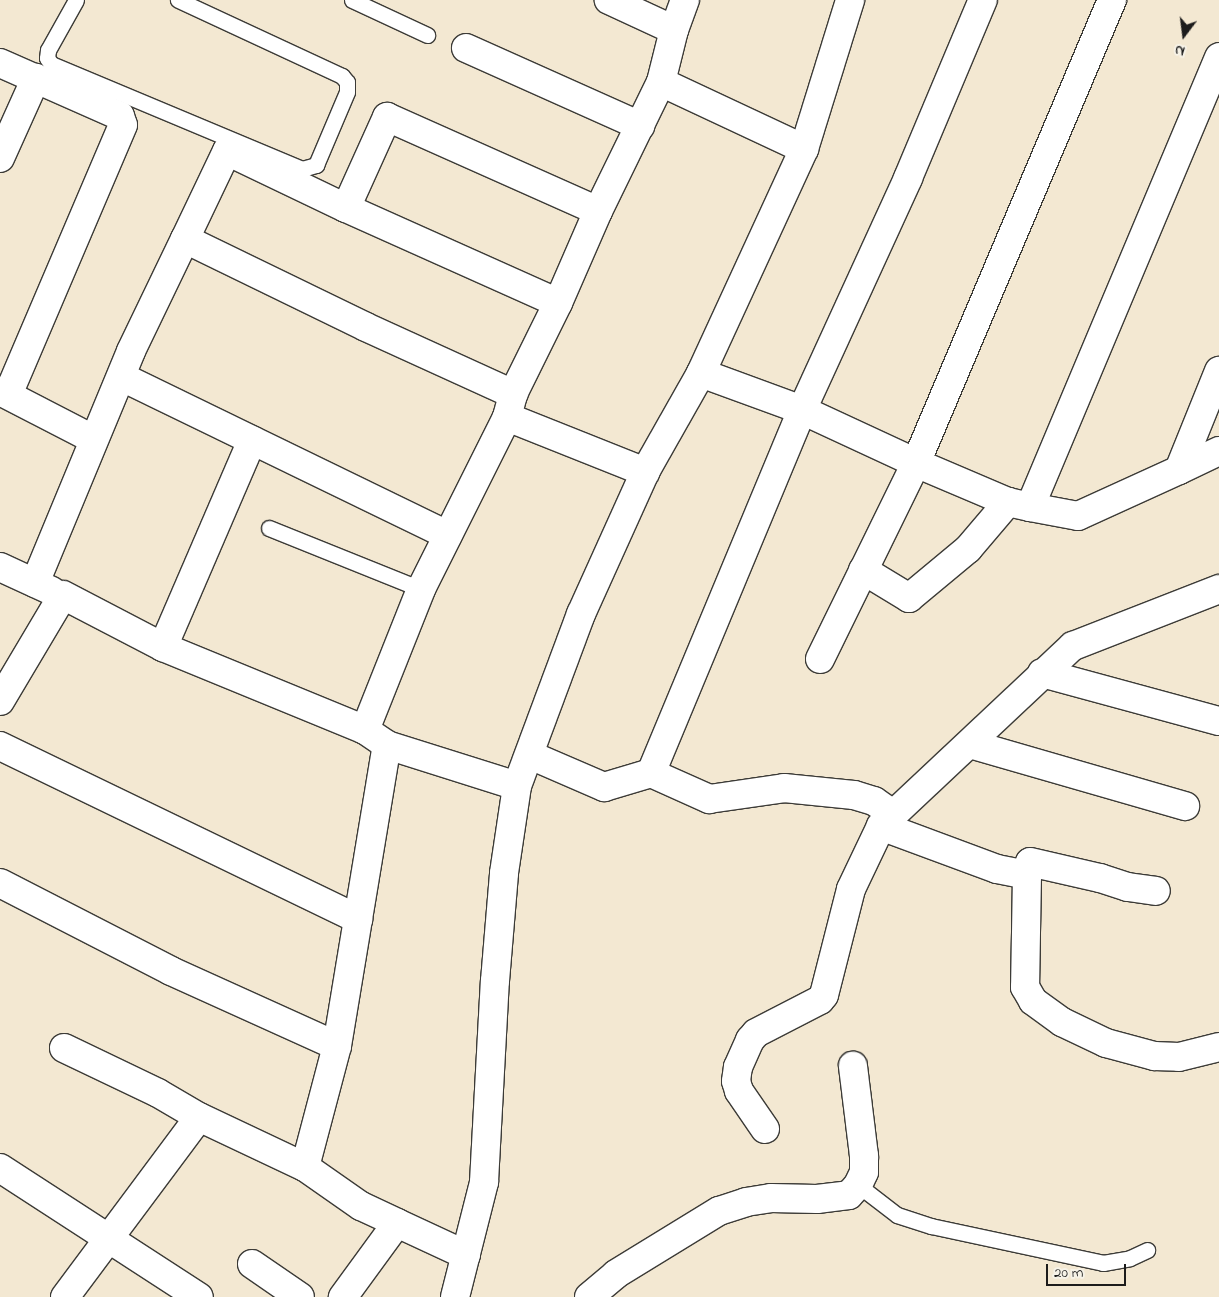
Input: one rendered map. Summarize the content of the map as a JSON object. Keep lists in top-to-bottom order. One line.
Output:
{"scale_bar":"20 m","north":"bottom"}
